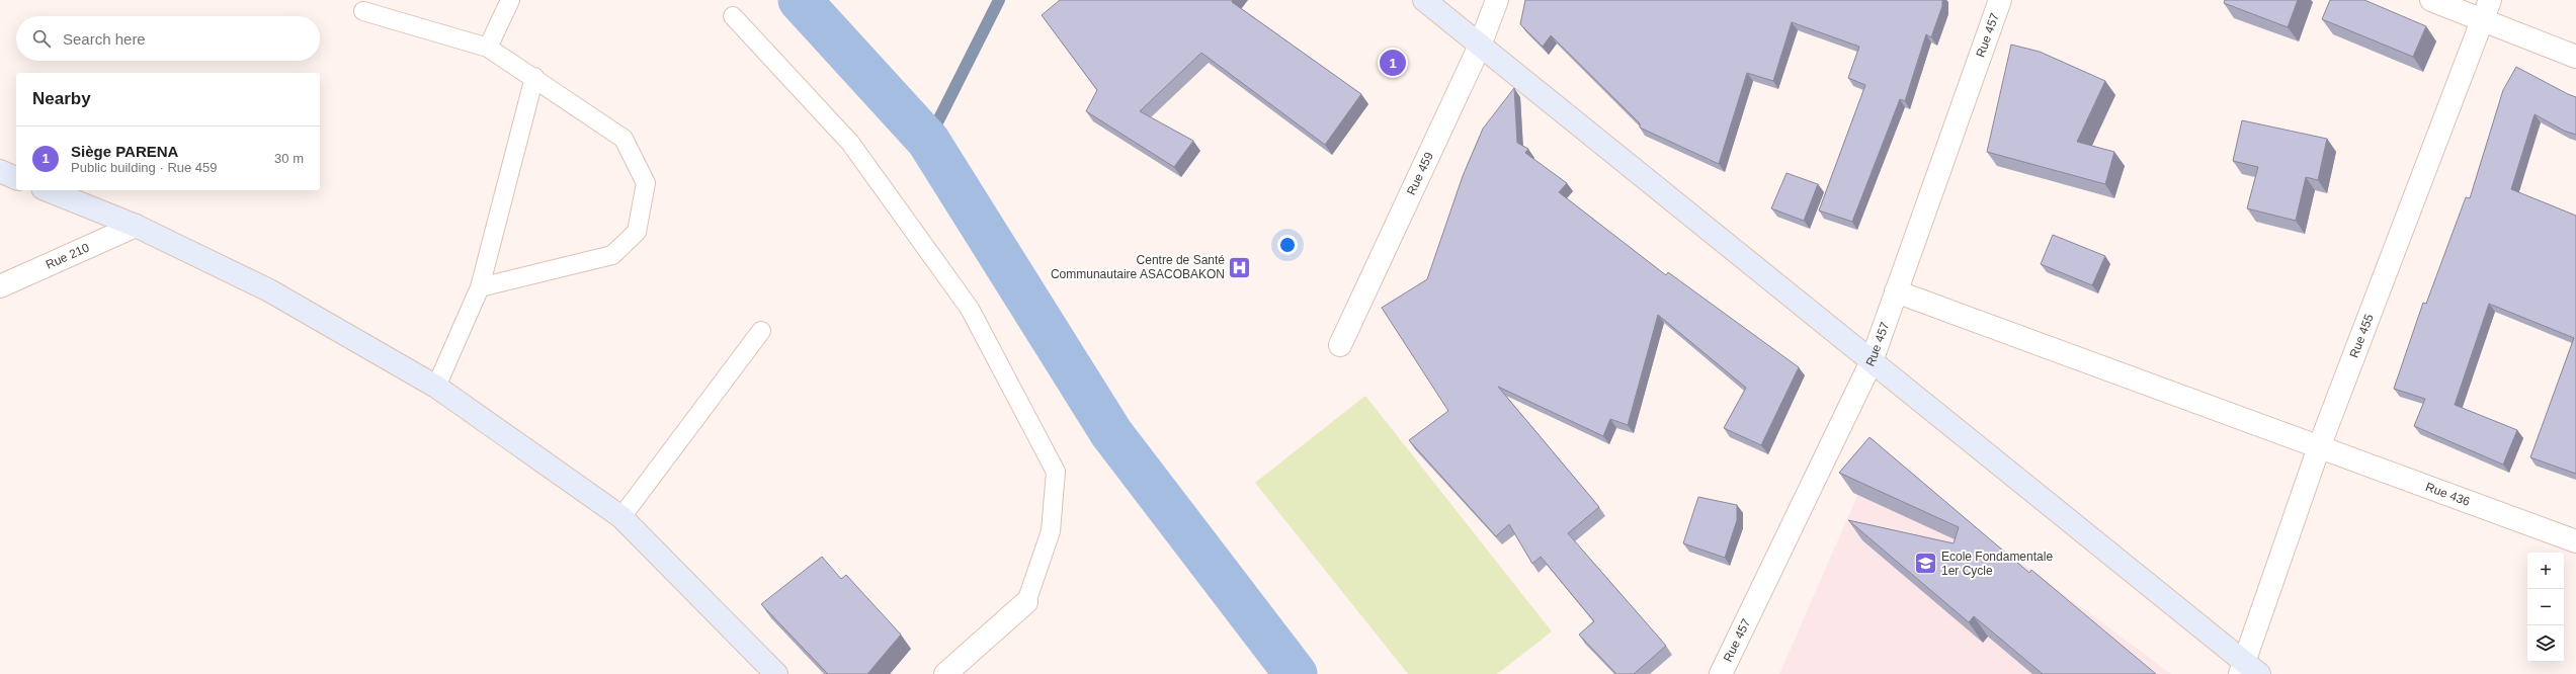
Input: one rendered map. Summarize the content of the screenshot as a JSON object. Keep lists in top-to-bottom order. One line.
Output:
{"streets":{"street":["Rue 457","Rue 459","Rue 210","Rue 455","Rue 436"]},"crossings":[["Rue 457","Rue 436"],["Rue 455","Rue 436"]],"places":{"hospital":["Centre de Santé Communautaire ASACOBAKON"],"school or university":["Ecole Fondamentale 1er Cycle"]},"page":{"search":"Search here","pins":"1","heading":"Nearby","list":[{"mark":"1","name":"Siège PARENA","note":"Public building · Rue 459","value":"30 m"}],"map_buttons":["+","−"]}}
